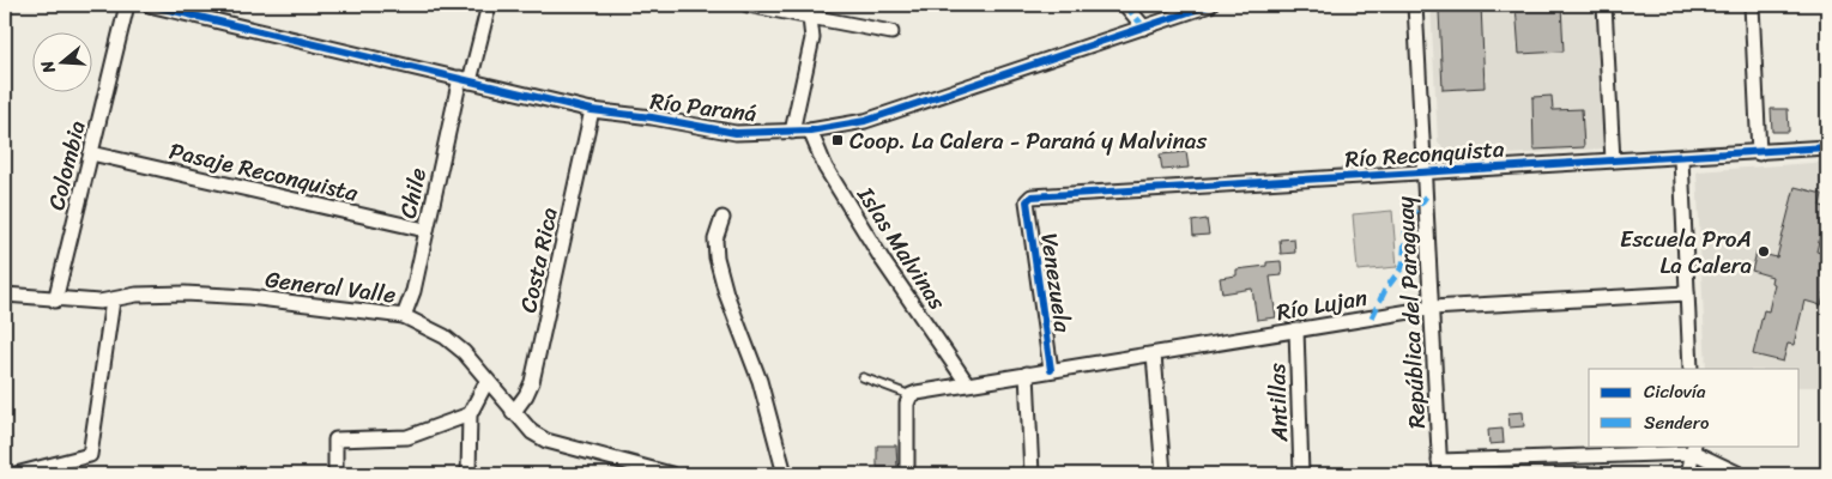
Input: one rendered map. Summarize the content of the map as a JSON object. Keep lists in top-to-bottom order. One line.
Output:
{"streets":{"street":["Río Paraná","Río Reconquista","Colombia","Pasaje Reconquista","Chile","Islas Malvinas","Costa Rica","Venezuela","General Valle","Río Lujan","República del Paraguay","Antillas"]},"crossings":[["Río Paraná","Chile"],["Río Paraná","Islas Malvinas"],["Río Paraná","Costa Rica"],["Río Reconquista","Venezuela"],["Río Reconquista","República del Paraguay"],["Colombia","Pasaje Reconquista"],["Colombia","General Valle"],["Pasaje Reconquista","Chile"],["Chile","General Valle"],["Islas Malvinas","Río Lujan"],["Costa Rica","General Valle"],["Venezuela","Río Lujan"],["Río Lujan","República del Paraguay"],["Río Lujan","Antillas"]],"places":{"transit":["Coop. La Calera - Paraná y Malvinas"],"other":["Escuela ProA La Calera"]},"legend":["Ciclovía","Sendero"],"north":"left"}
